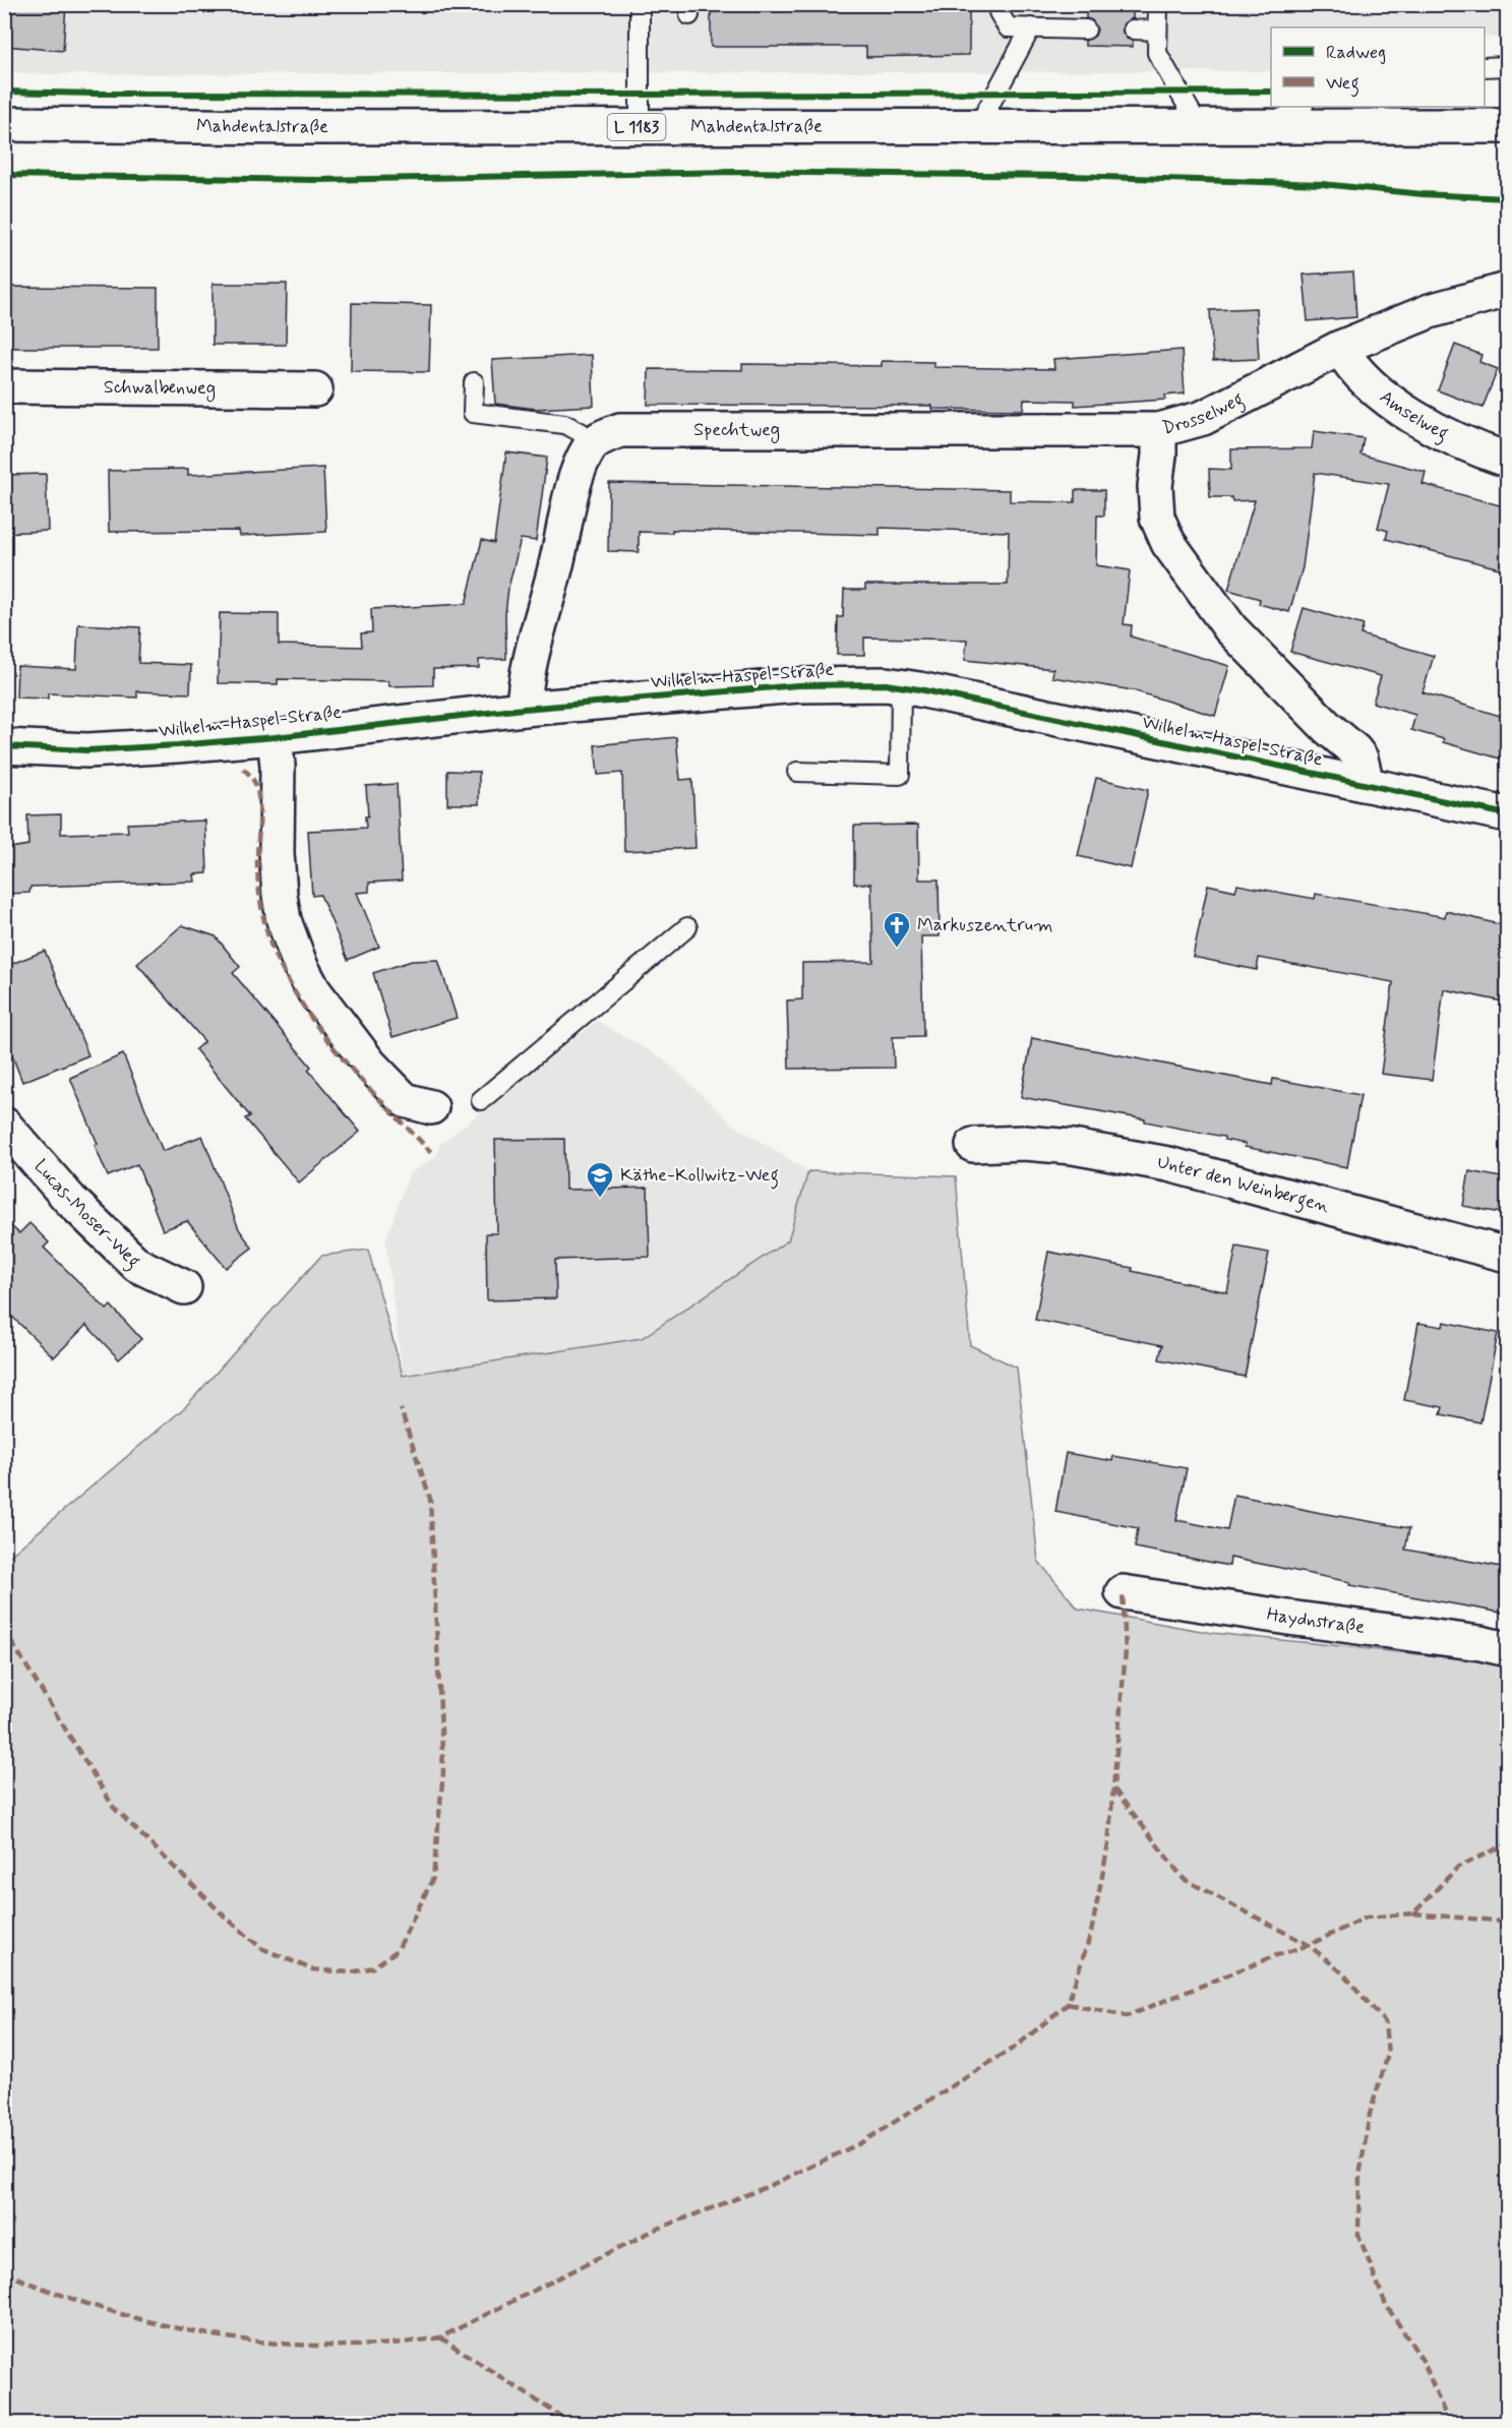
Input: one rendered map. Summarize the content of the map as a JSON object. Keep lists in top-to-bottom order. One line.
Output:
{"streets":{"street":["Mahdentalstraße","L 1183","Schwalbenweg","Amselweg","Drosselweg","Spechtweg","Wilhelm-Haspel-Straße","Unter den Weinbergen","Lucas-Moser-Weg","Haydnstraße"]},"crossings":[["Amselweg","Drosselweg"],["Drosselweg","Spechtweg"],["Drosselweg","Wilhelm-Haspel-Straße"]],"places":{"church":["Markuszentrum"],"school or university":["Käthe-Kollwitz-Weg"]},"legend":["Radweg","Weg"]}
